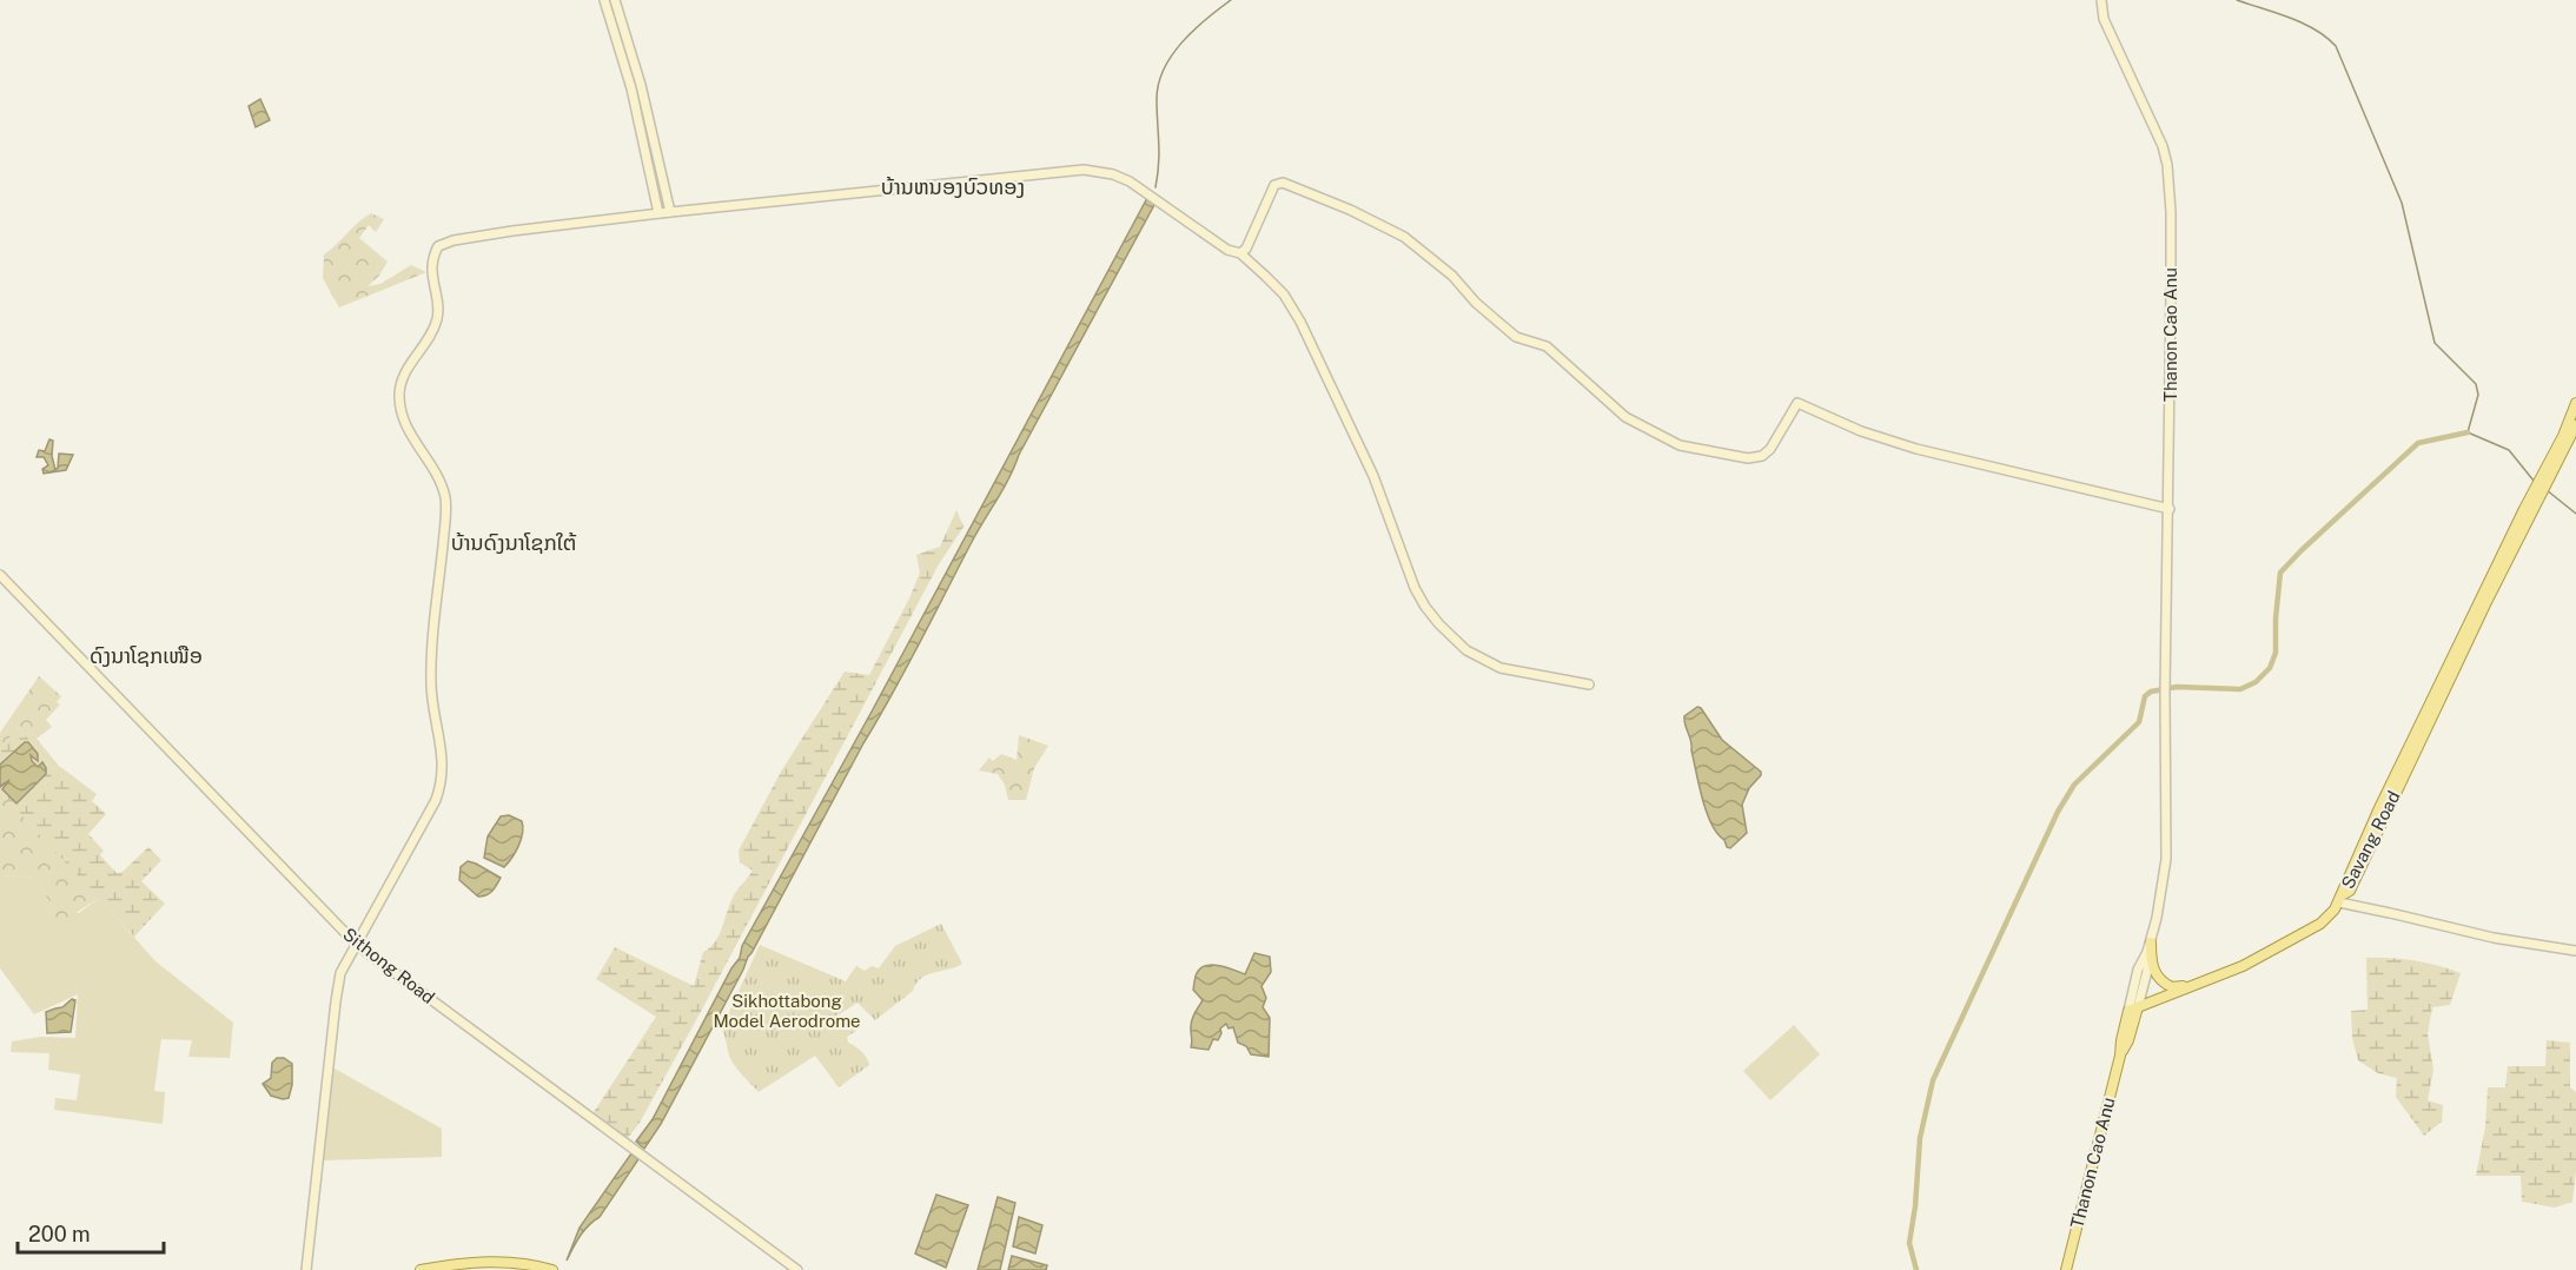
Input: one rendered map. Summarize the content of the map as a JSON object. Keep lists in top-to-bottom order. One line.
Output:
{"streets":{"main road":["Thanon Cao Anu","Savang Road"],"street":["Sithong Road"]},"crossings":[["Thanon Cao Anu","Savang Road"]],"districts":["ບ້ານຫນອງບົວທອງ","ບ້ານດົງນາໂຊກໃຕ້","ດົງນາໂຊກເໜືອ"],"parks":["Sikhottabong Model Aerodrome"],"scale_bar":"200 m"}
